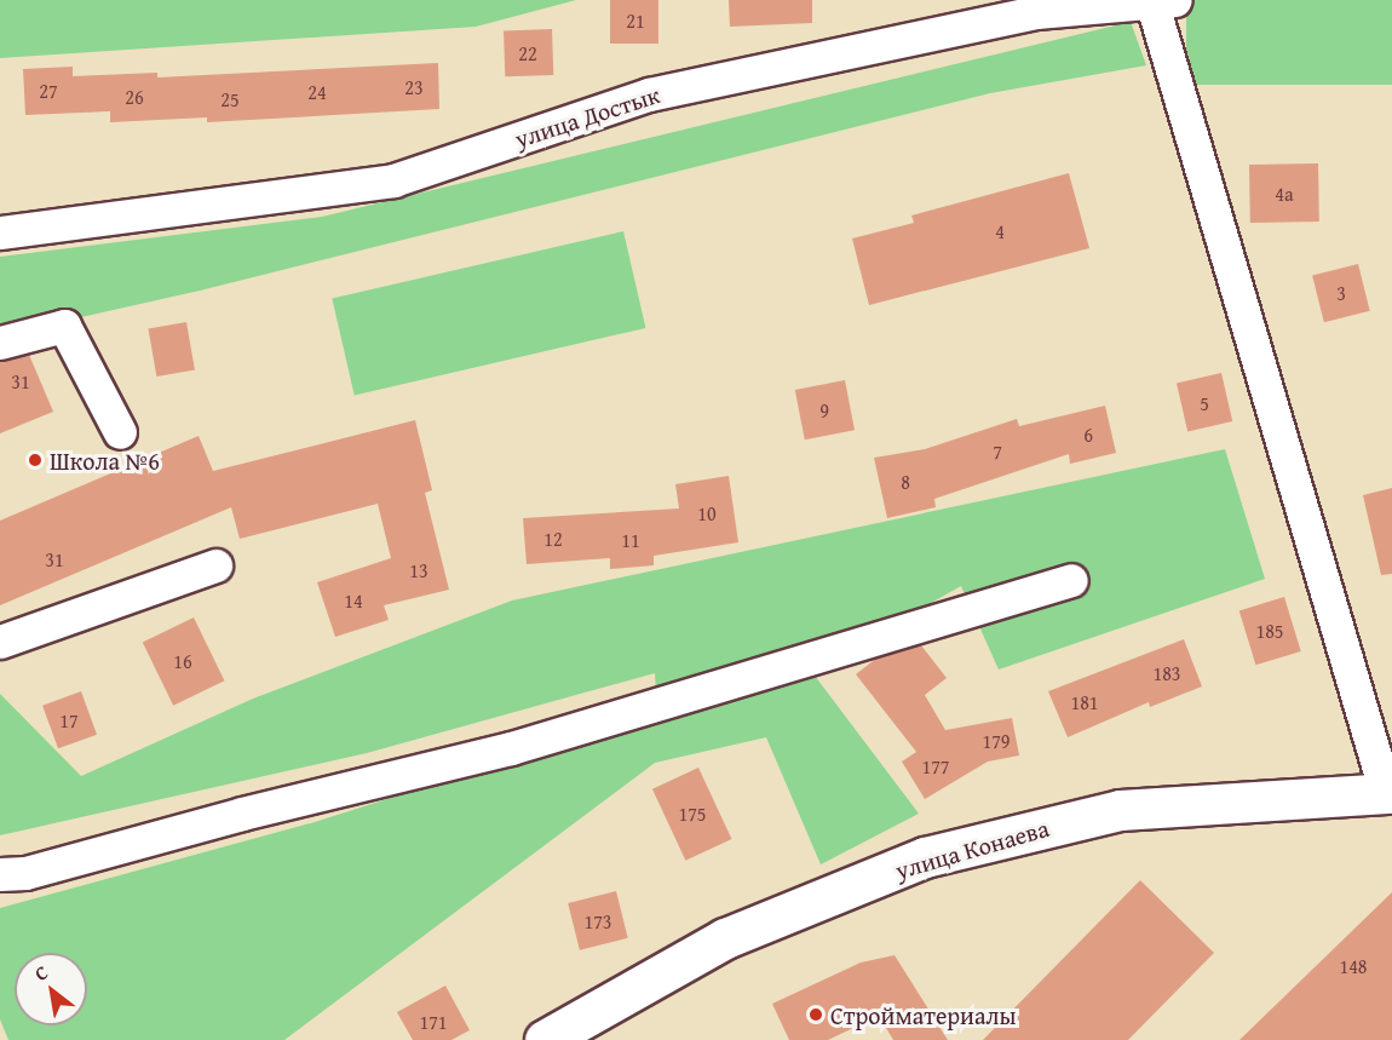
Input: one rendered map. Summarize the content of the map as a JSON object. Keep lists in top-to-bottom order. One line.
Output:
{"streets":{"main road":["улица Конаева"],"street":["улица Достык"]},"places":["Школа №6","Стройматериалы"],"house_numbers":["21","22","23","27","24","26","25","4а","4","3","31","5","9","6","7","8","10","12","11","31","13","14","185","16","183","181","17","179","177","175","173","148","171"],"north":"top left"}
